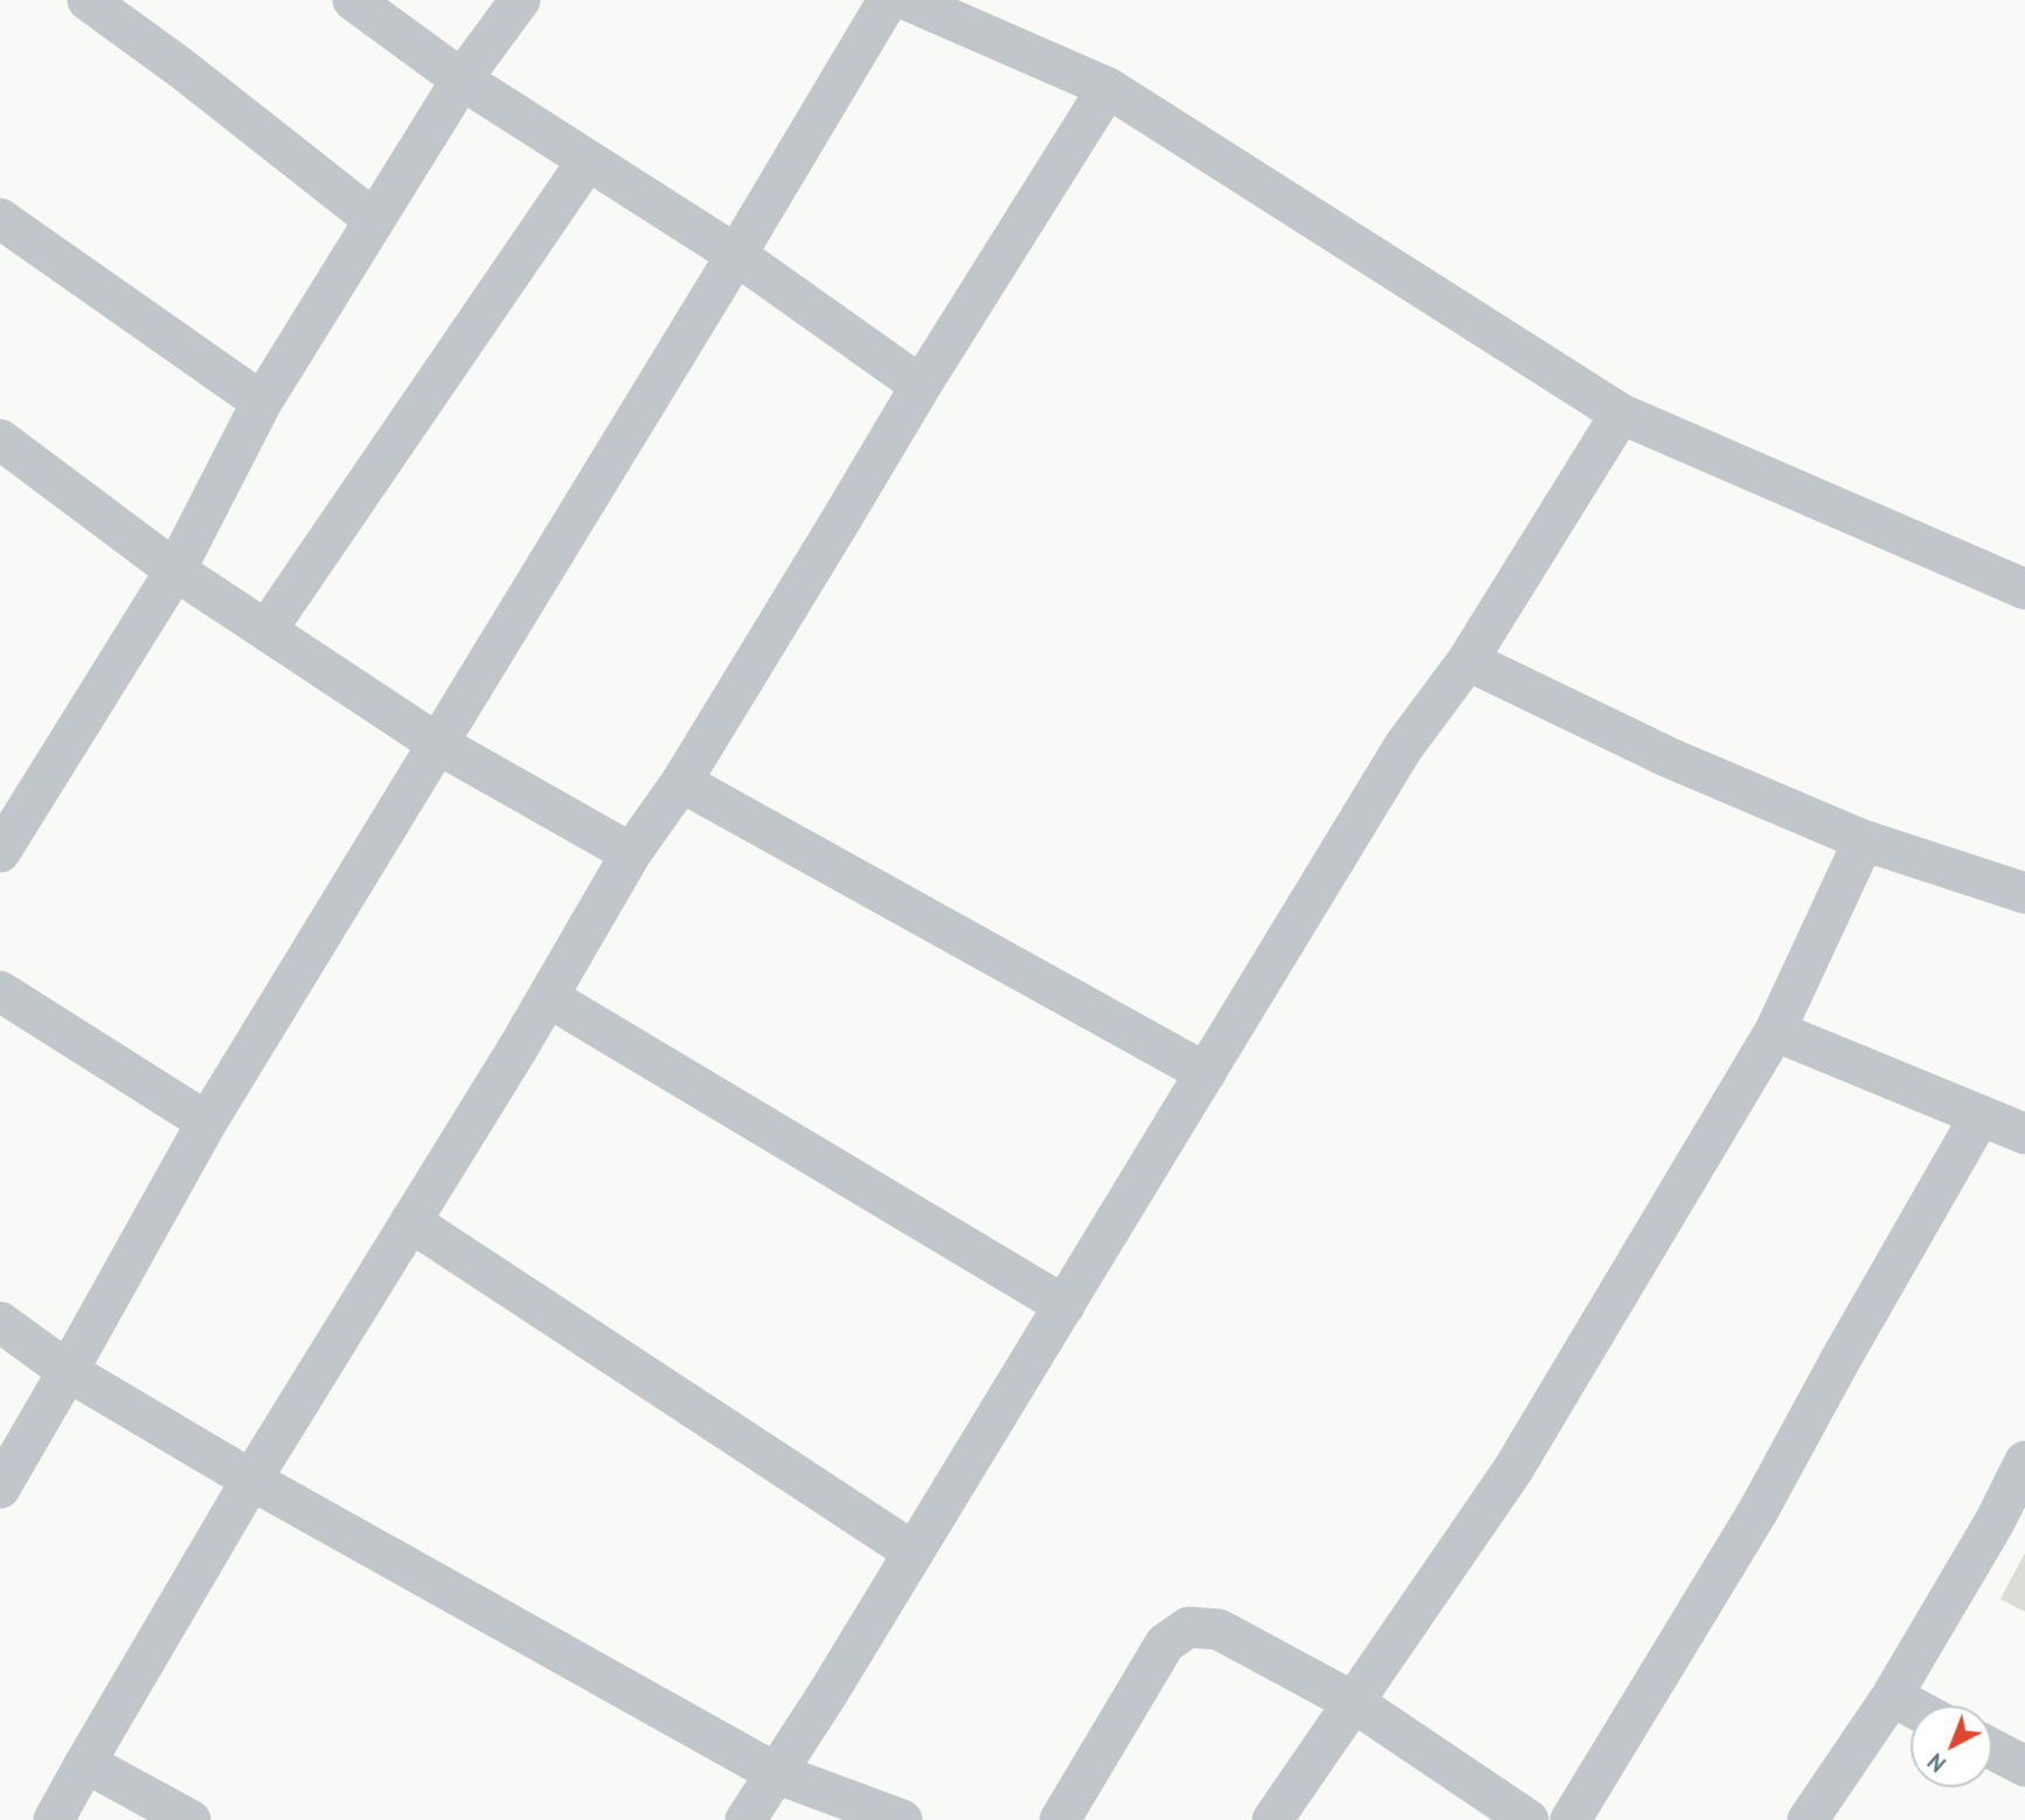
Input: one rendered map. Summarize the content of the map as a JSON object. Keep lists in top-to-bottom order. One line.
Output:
{"north":"bottom left"}
